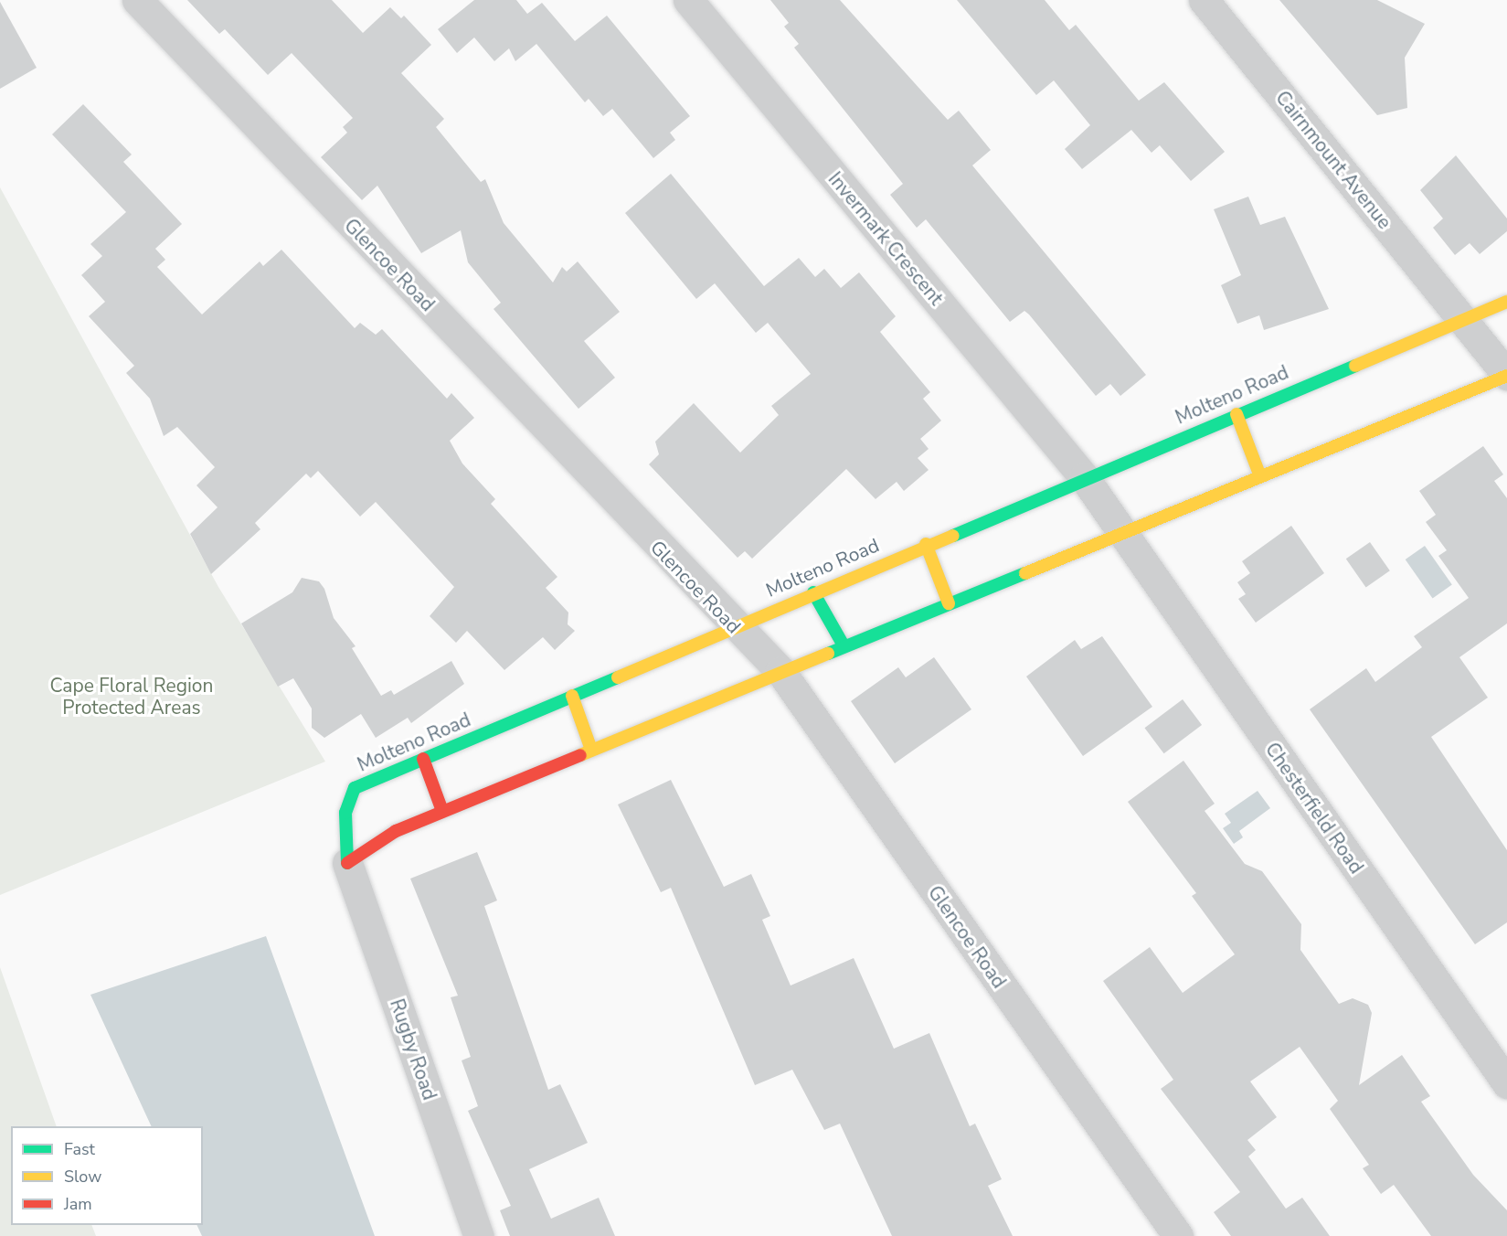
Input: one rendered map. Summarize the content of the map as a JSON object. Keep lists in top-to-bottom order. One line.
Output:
{"streets":{"street":["Cairnmount Avenue","Invermark Crescent","Glencoe Road","Molteno Road","Chesterfield Road","Rugby Road"]},"crossings":[["Cairnmount Avenue","Molteno Road"],["Invermark Crescent","Molteno Road"],["Invermark Crescent","Chesterfield Road"],["Glencoe Road","Molteno Road"],["Molteno Road","Rugby Road"]],"parks":["Cape Floral Region Protected Areas"],"legend":["Fast","Slow","Jam"]}
